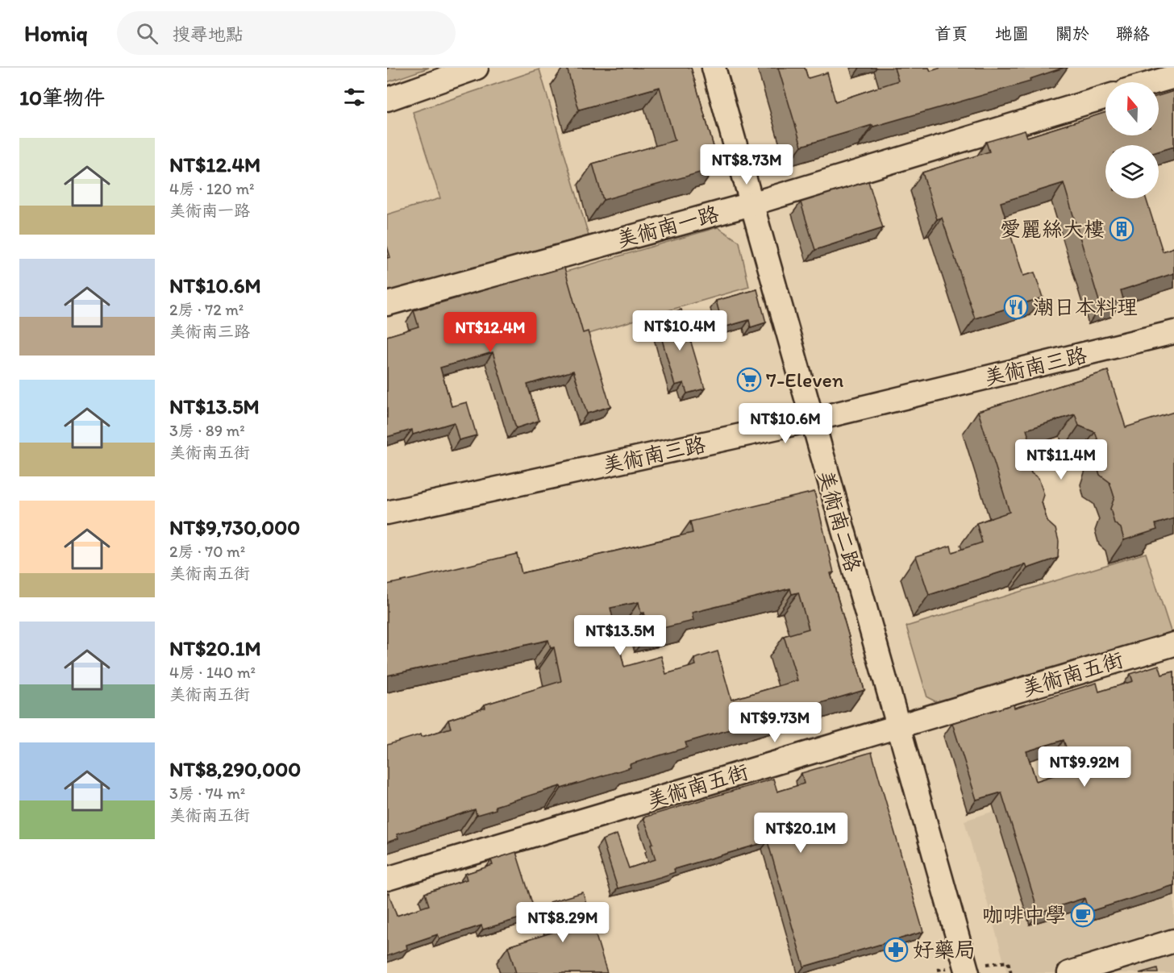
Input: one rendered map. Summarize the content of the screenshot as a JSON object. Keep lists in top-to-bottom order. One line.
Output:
{"streets":{"street":["美術南一路","美術南三路","美術南二路","美術南五街"]},"crossings":[["美術南一路","美術南二路"],["美術南三路","美術南二路"],["美術南二路","美術南五街"]],"places":{"building":["愛麗絲大樓"],"restaurant":["潮日本料理"],"supermarket":["7-Eleven"],"cafe":["咖啡中學"],"pharmacy":["好藥局"]},"north":"top","page":{"header":"Homiq","search":"搜尋地點","nav":["首頁","地圖","關於","聯絡"],"heading":"10筆物件","list":[{"name":"NT$12.4M","note":"4房 · 120 m² · 美術南一路"},{"name":"NT$10.6M","note":"2房 · 72 m² · 美術南三路"},{"name":"NT$13.5M","note":"3房 · 89 m² · 美術南五街"},{"name":"NT$9,730,000","note":"2房 · 70 m² · 美術南五街"},{"name":"NT$20.1M","note":"4房 · 140 m² · 美術南五街"},{"name":"NT$8,290,000","note":"3房 · 74 m² · 美術南五街"}],"price":["NT$8.73M","NT$10.4M","NT$12.4M","NT$10.6M","NT$11.4M","NT$13.5M","NT$9.73M","NT$9.92M","NT$20.1M","NT$8.29M"]}}
